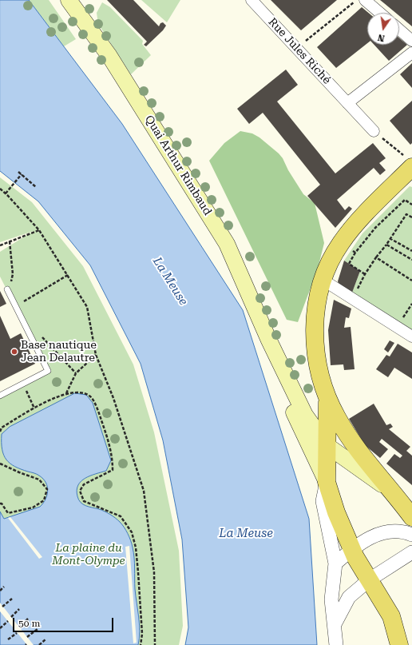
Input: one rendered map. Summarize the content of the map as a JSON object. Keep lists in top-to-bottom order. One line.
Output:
{"streets":{"main road":["Quai Arthur Rimbaud"],"street":["Rue Jules Riché"]},"water":["La Meuse"],"parks":["La plaine du Mont-Olympe"],"places":["Base nautique Jean Delautre"],"scale_bar":"50 m","north":"bottom"}
